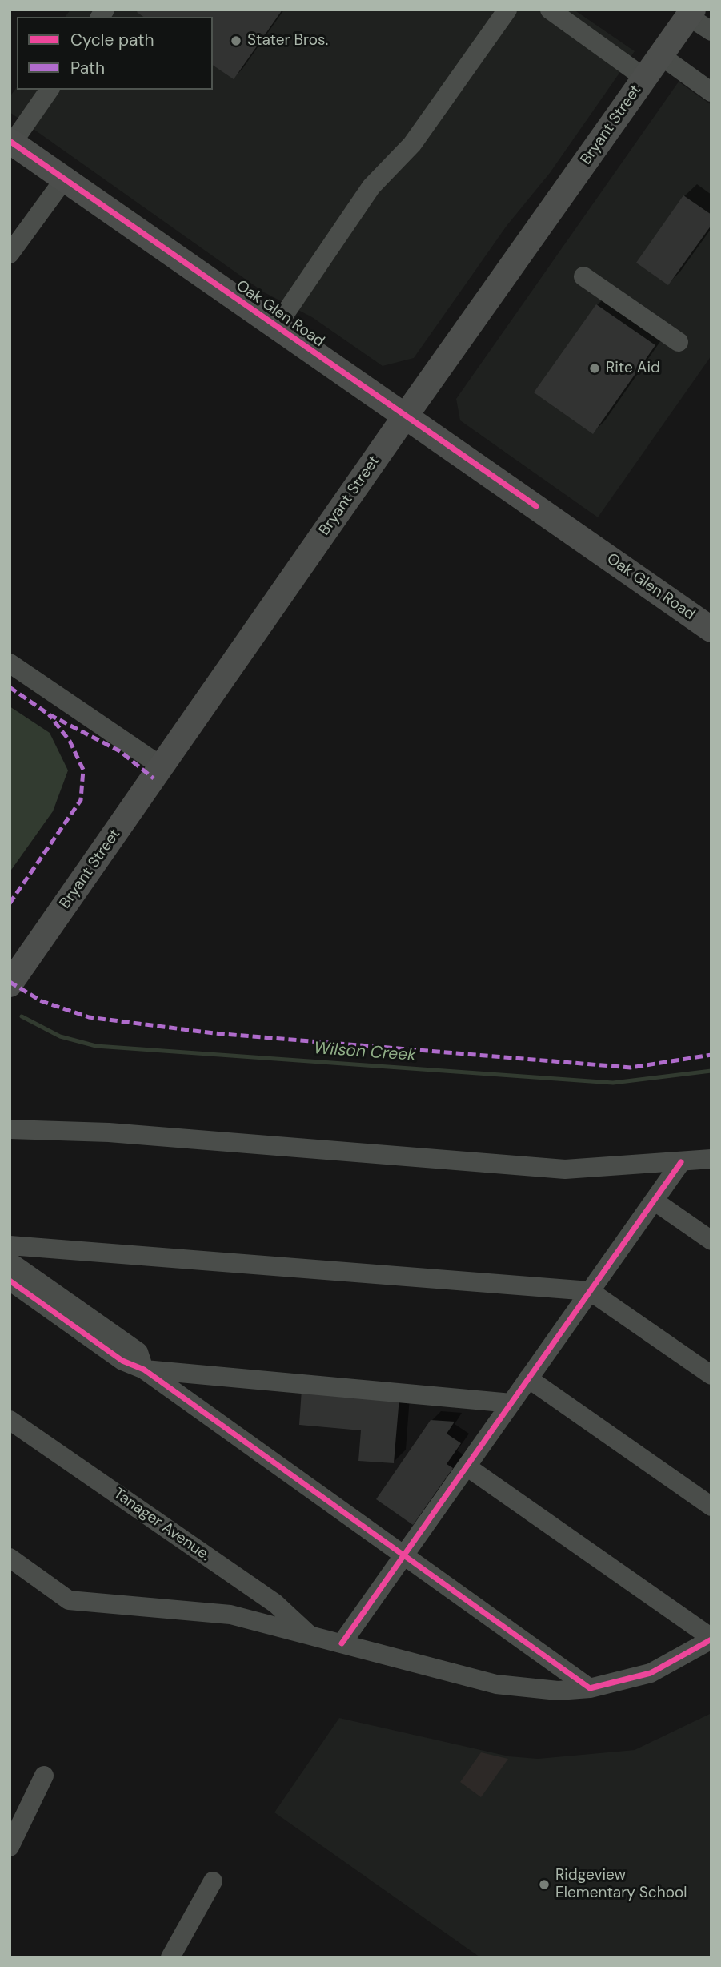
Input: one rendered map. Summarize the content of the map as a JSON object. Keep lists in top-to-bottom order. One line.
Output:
{"streets":{"main road":["Bryant Street","Oak Glen Road"],"street":["Tanager Avenue."]},"crossings":[["Bryant Street","Oak Glen Road"]],"water":["Wilson Creek"],"places":["Stater Bros.","Rite Aid","Ridgeview Elementary School"],"legend":["Cycle path","Path"]}
